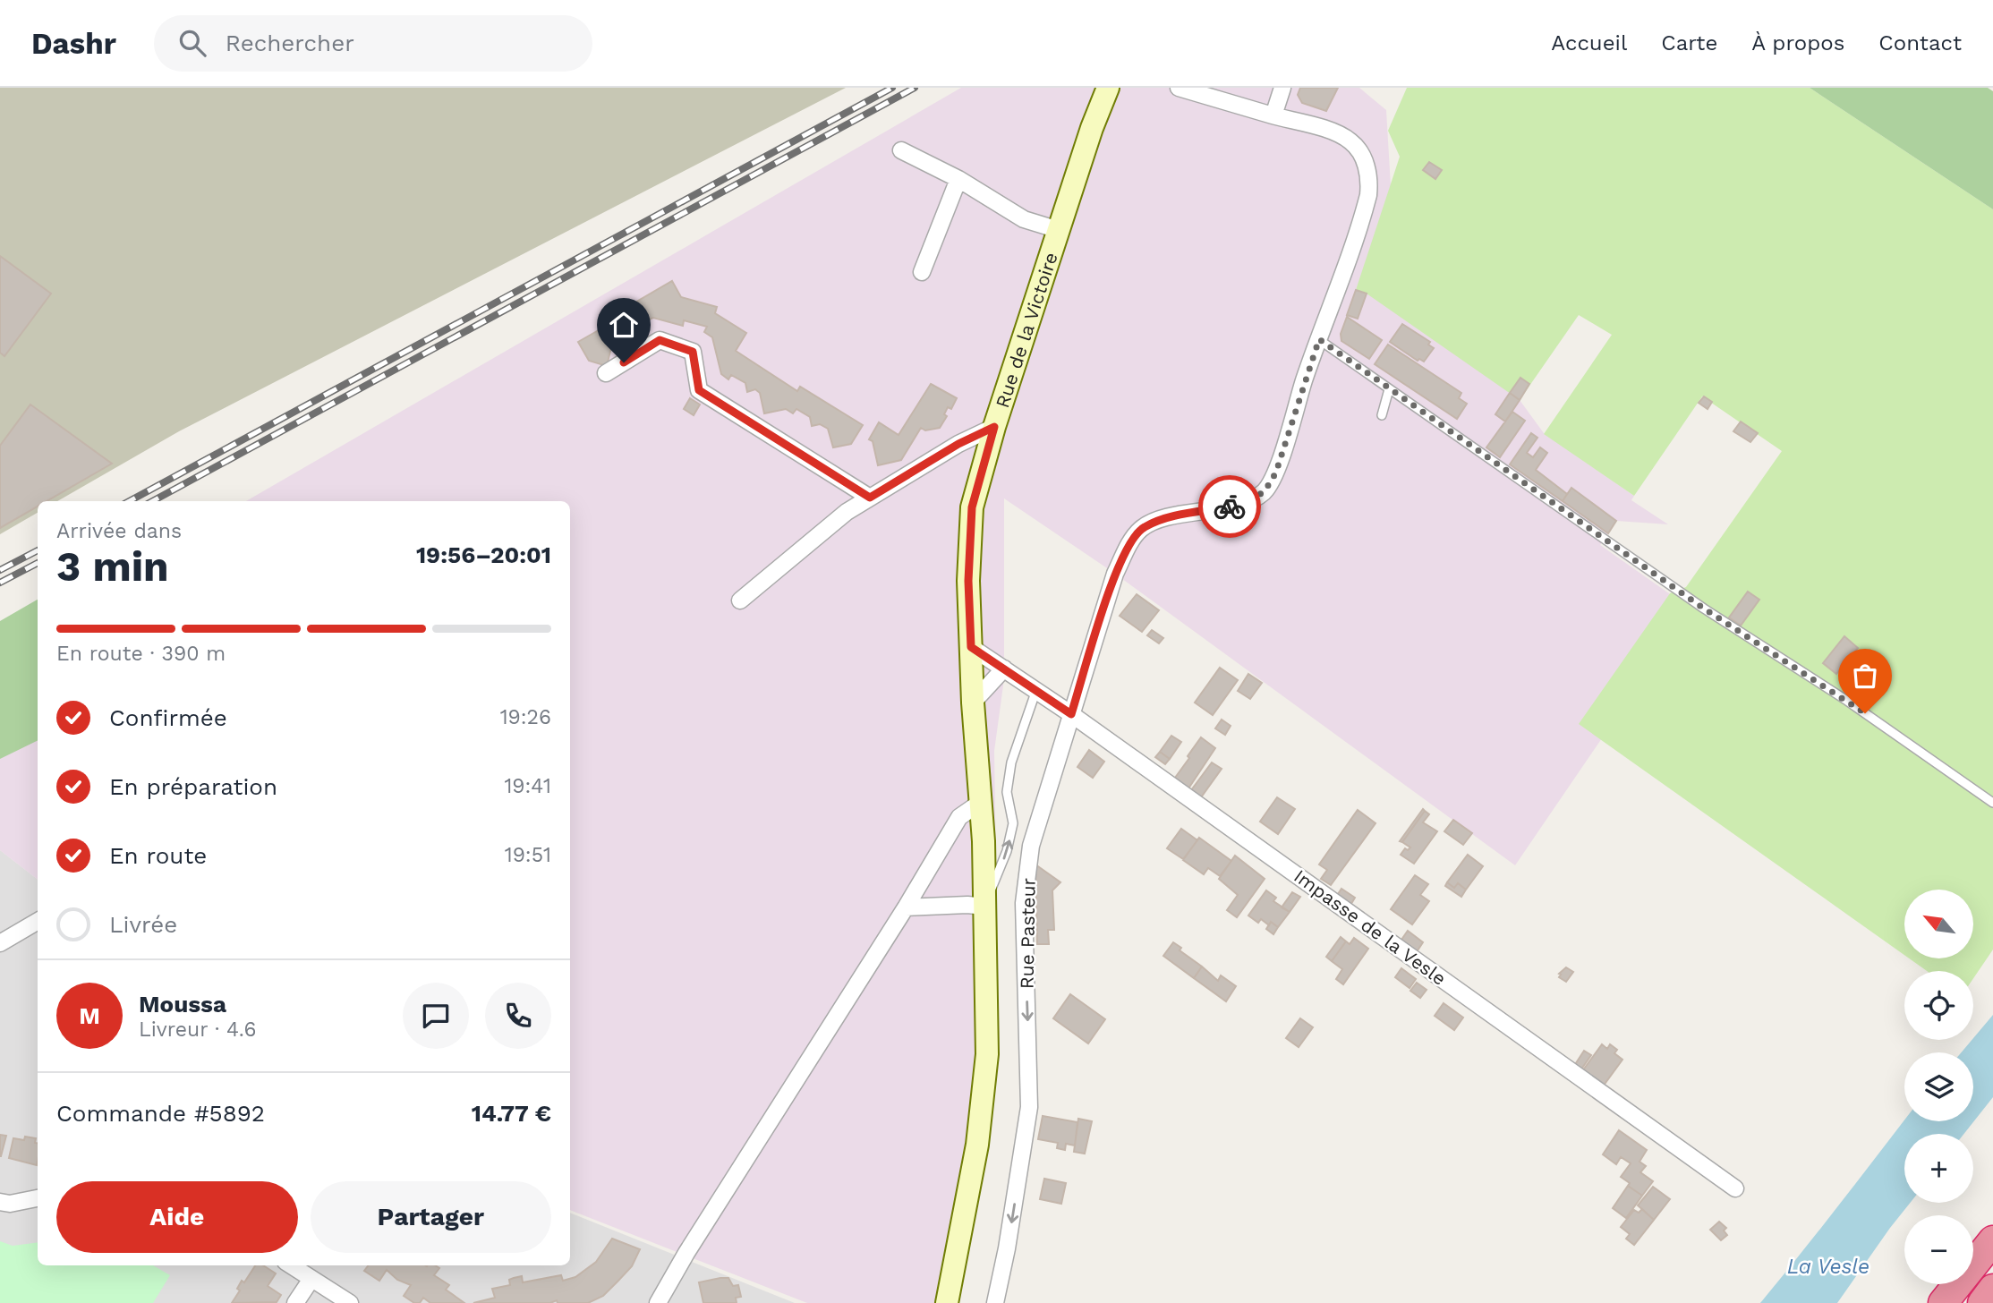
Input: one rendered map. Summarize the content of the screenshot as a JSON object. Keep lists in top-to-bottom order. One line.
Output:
{"streets":{"street":["Rue de la Victoire","Impasse de la Vesle","Rue Pasteur"]},"crossings":[["Rue de la Victoire","Impasse de la Vesle"],["Impasse de la Vesle","Rue Pasteur"]],"one_way":["Rue Pasteur"],"water":["La Vesle"],"north":"top left","page":{"header":"Dashr","search":"Rechercher","nav":["Accueil","Carte","À propos","Contact"],"heading":["3 min","Arrivée dans","19:56–20:01"],"panel":["Moussa","Livreur · 4.6","Commande #5892","14.77 €"],"bar":"En route · 390 m","list":[["Confirmée","19:26"],["En préparation","19:41"],["En route","19:51"],"Livrée"],"map_buttons":["+","−"],"round":"M","buttons":["Aide","Partager"]}}
